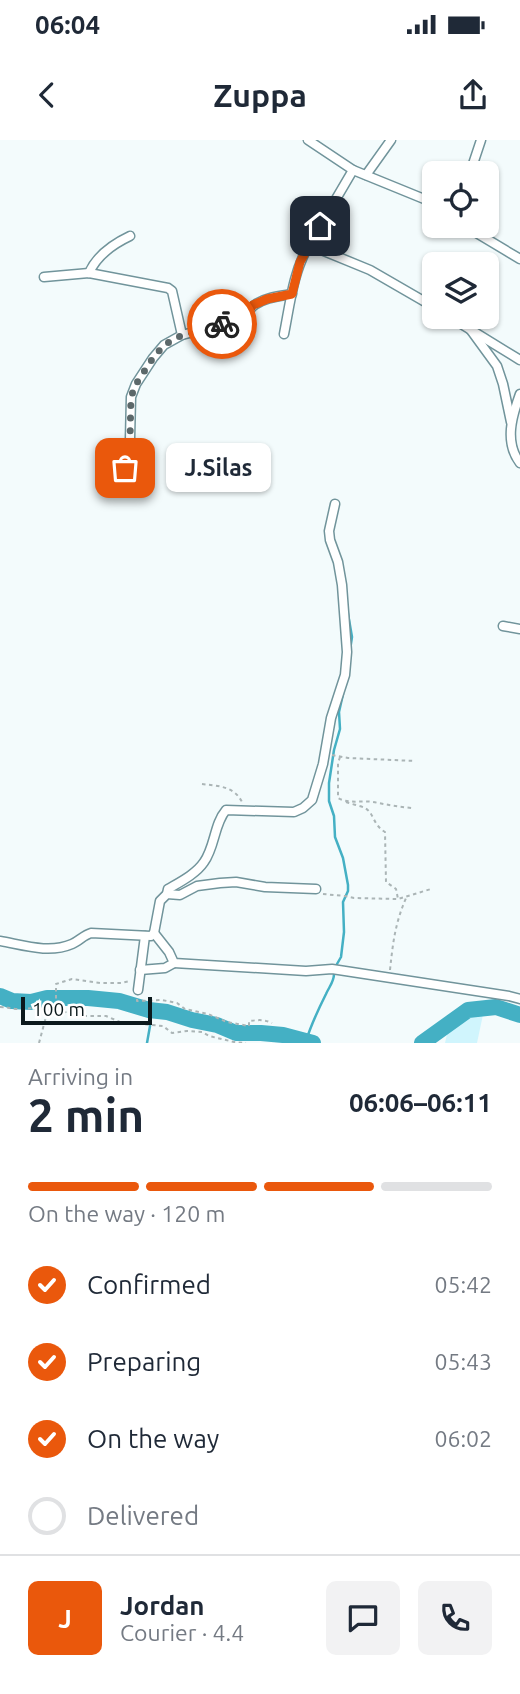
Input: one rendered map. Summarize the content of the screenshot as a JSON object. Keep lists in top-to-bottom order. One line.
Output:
{"places":["J.Silas"],"scale_bar":"100 m","page":{"status":"06:04","header":"Zuppa","bubble":"J.Silas","scale":"100 m","heading":["2 min","Arriving in","06:06–06:11"],"panel":["Jordan","Courier · 4.4"],"bar":"On the way · 120 m","list":[["Confirmed","05:42"],["Preparing","05:43"],["On the way","06:02"],"Delivered"],"round":"J"}}
